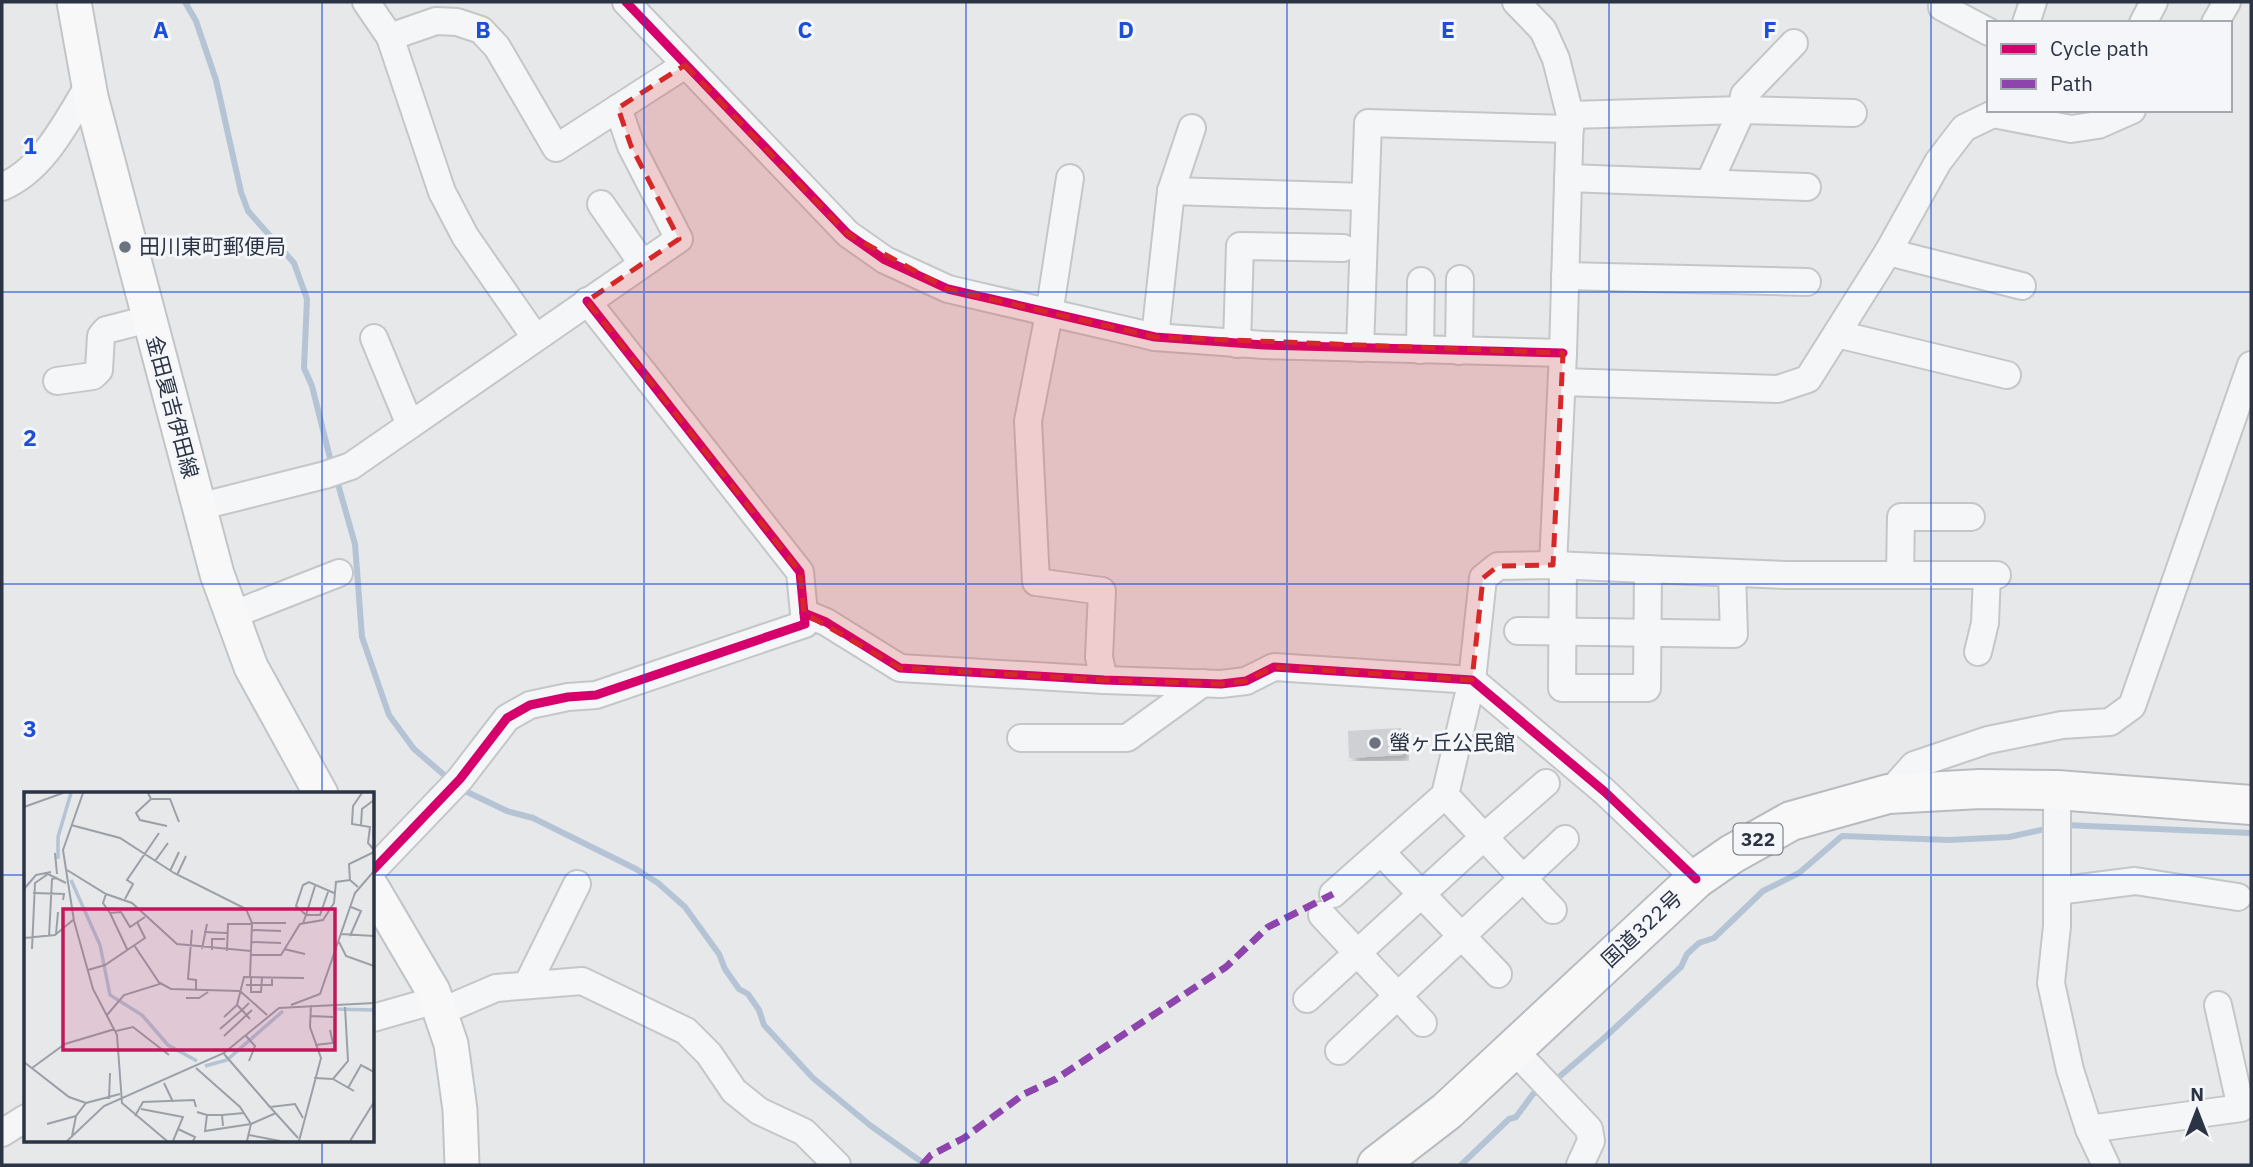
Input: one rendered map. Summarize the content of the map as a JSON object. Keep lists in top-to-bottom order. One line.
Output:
{"streets":{"highway":["322","国道322号"],"main road":["金田夏吉伊田線"]},"places":["田川東町郵便局","螢ヶ丘公民館"],"legend":["Cycle path","Path"],"north":"top","grid":{"columns":["A","B","C","D","E","F"],"rows":["1","2","3"]}}
